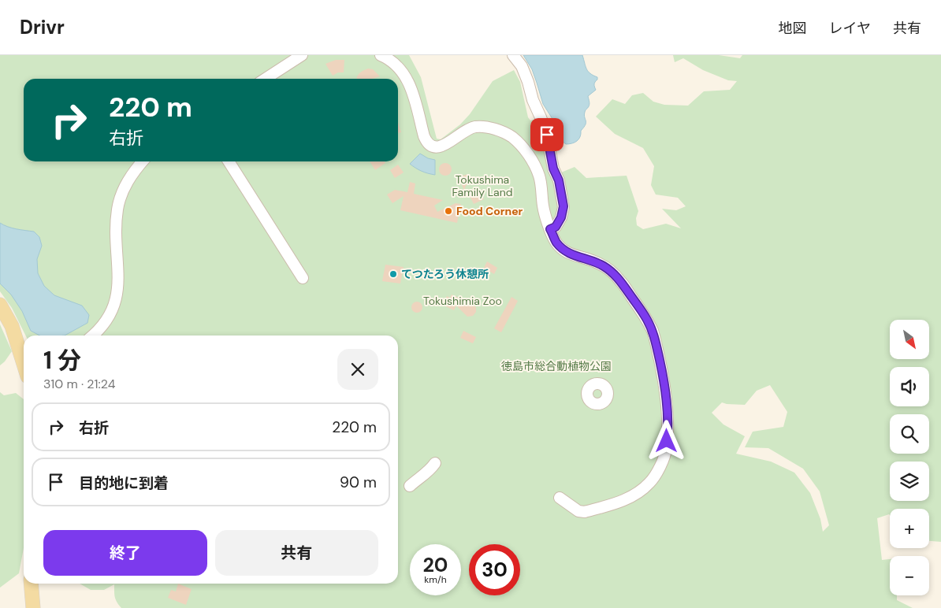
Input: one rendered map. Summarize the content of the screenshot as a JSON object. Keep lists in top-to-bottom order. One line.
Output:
{"parks":["Tokushima Family Land","Tokushimia Zoo","徳島市総合動植物公園"],"places":["Food Corner","てつたろう休憩所"],"north":"bottom right","page":{"header":"Drivr","nav":["地図","レイヤ","共有"],"turn":["220 m","右折"],"map_buttons":["+","−"],"heading":["1 分","310 m · 21:24"],"list":[{"name":"右折","value":"220 m"},{"name":"目的地に到着","value":"90 m"}],"buttons":["終了","共有"],"speed":"20 km/h","limit":"30"}}
